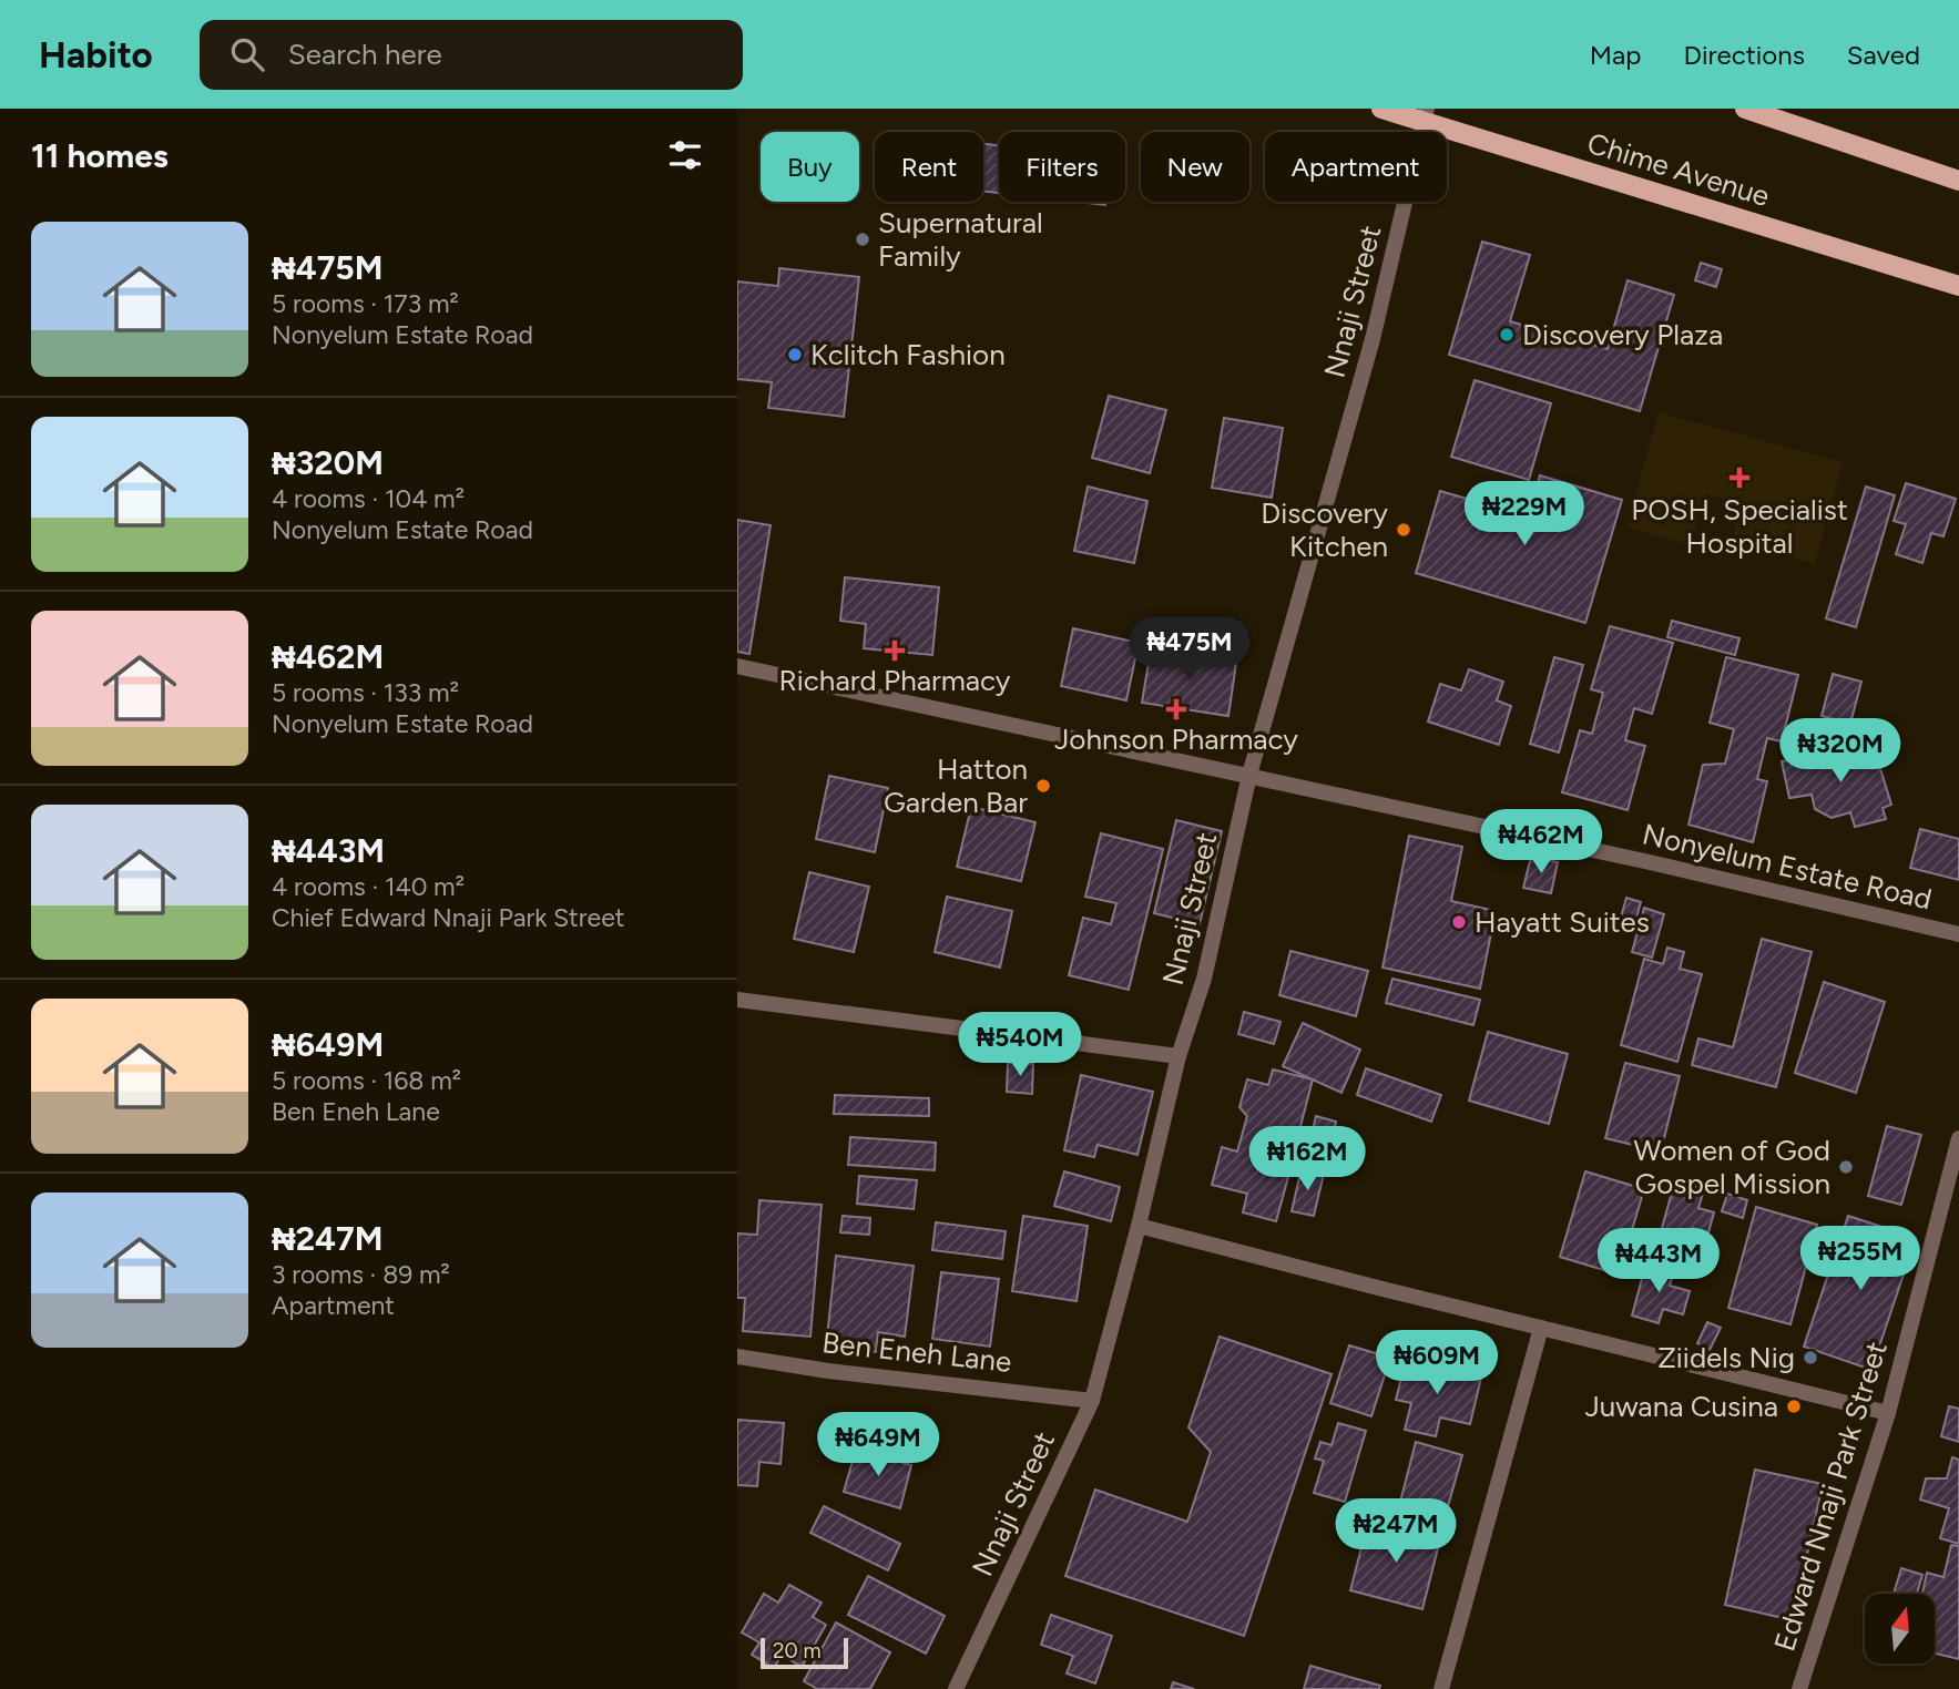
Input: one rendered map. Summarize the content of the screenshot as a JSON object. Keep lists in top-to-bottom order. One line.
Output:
{"streets":{"main road":["Chime Avenue"],"street":["Nnaji Street","Nonyelum Estate Road","Ben Eneh Lane","Edward Nnaji Park Street"]},"crossings":[["Chime Avenue","Nnaji Street"],["Nnaji Street","Nonyelum Estate Road"],["Nnaji Street","Ben Eneh Lane"]],"places":{"other":["Supernatural Family","Discovery Plaza","Kclitch Fashion","Discovery Kitchen","Hatton Garden Bar","Hayatt Suites","Women of God Gospel Mission","Ziidels Nig","Juwana Cusina"],"health":["POSH, Specialist Hospital","Richard Pharmacy","Johnson Pharmacy"]},"scale_bar":"20 m","north":"top","page":{"header":"Habito","search":"Search here","nav":["Map","Directions","Saved"],"heading":"11 homes","chip":["Buy","Rent","Filters","New","Apartment"],"list":[{"name":"₦475M","note":"5 rooms · 173 m² · Nonyelum Estate Road"},{"name":"₦320M","note":"4 rooms · 104 m² · Nonyelum Estate Road"},{"name":"₦462M","note":"5 rooms · 133 m² · Nonyelum Estate Road"},{"name":"₦443M","note":"4 rooms · 140 m² · Chief Edward Nnaji Park Street"},{"name":"₦649M","note":"5 rooms · 168 m² · Ben Eneh Lane"},{"name":"₦247M","note":"3 rooms · 89 m² · Apartment"}],"price":["₦229M","₦475M","₦320M","₦462M","₦540M","₦162M","₦255M","₦443M","₦609M","₦649M","₦247M"],"scale":"20 m"}}
